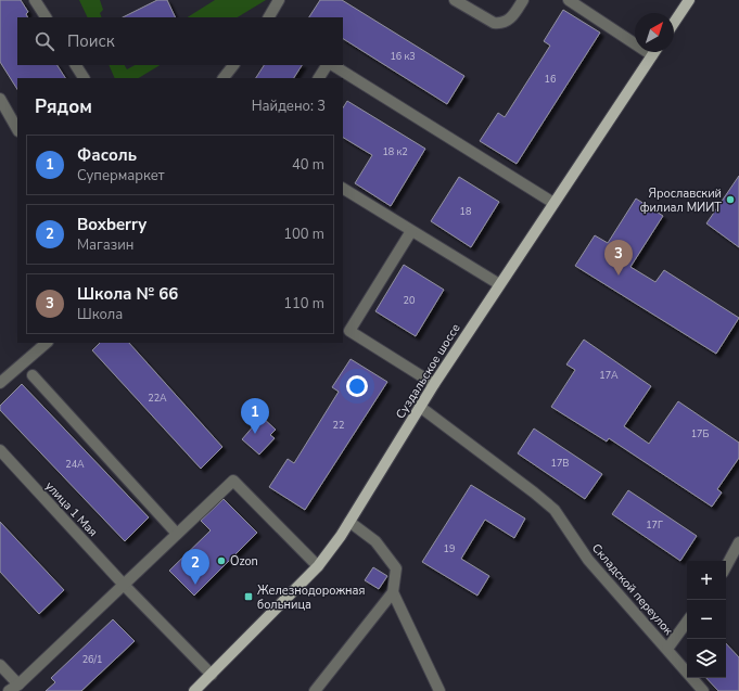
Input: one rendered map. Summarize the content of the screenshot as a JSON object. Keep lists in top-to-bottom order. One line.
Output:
{"streets":{"main road":["Суздальское шоссе"],"street":["улица 1 Мая","Складской переулок"]},"crossings":[["Суздальское шоссе","улица 1 Мая"],["Суздальское шоссе","Складской переулок"]],"places":{"other":["Ярославский филиал МИИТ","Ozon"],"transit":["Железнодорожная больница"]},"house_numbers":["16 к3","16","18 к2","18","20","17А","22А","22","17Б","17В","24А","17Г","19","26/1"],"north":"top right","page":{"search":"Поиск","heading":["Рядом","Найдено: 3"],"list":[{"mark":"1","name":"Фасоль","note":"Супермаркет","value":"40 m"},{"mark":"2","name":"Boxberry","note":"Магазин","value":"100 m"},{"mark":"3","name":"Школа № 66","note":"Школа","value":"110 m"}],"pins":["3","1","2"],"map_buttons":["+","−"]}}
